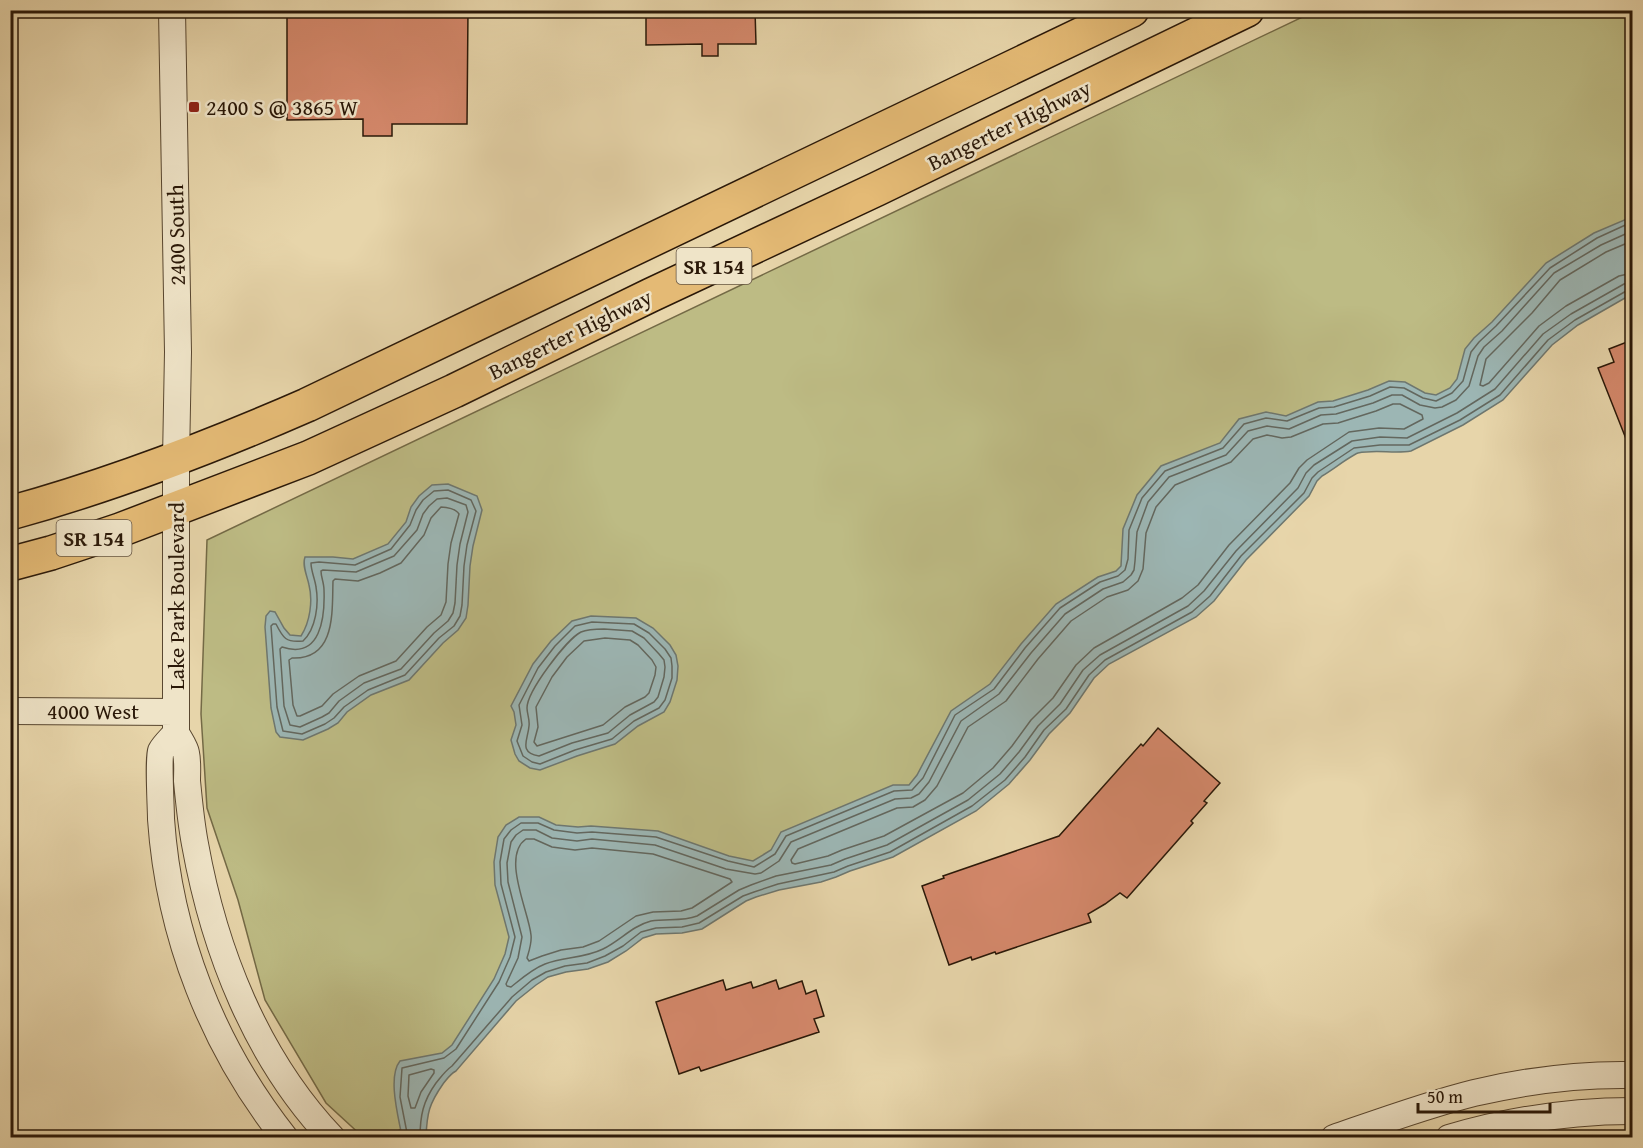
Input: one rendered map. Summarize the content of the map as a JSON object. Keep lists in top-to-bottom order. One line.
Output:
{"streets":{"highway":["Bangerter Highway","SR 154"],"street":["2400 South","Lake Park Boulevard","4000 West"]},"crossings":[["Bangerter Highway","Lake Park Boulevard"],["2400 South","SR 154"],["2400 South","Lake Park Boulevard"],["SR 154","Lake Park Boulevard"],["Lake Park Boulevard","4000 West"]],"places":{"transit":["2400 S @ 3865 W"]},"scale_bar":"50 m"}
